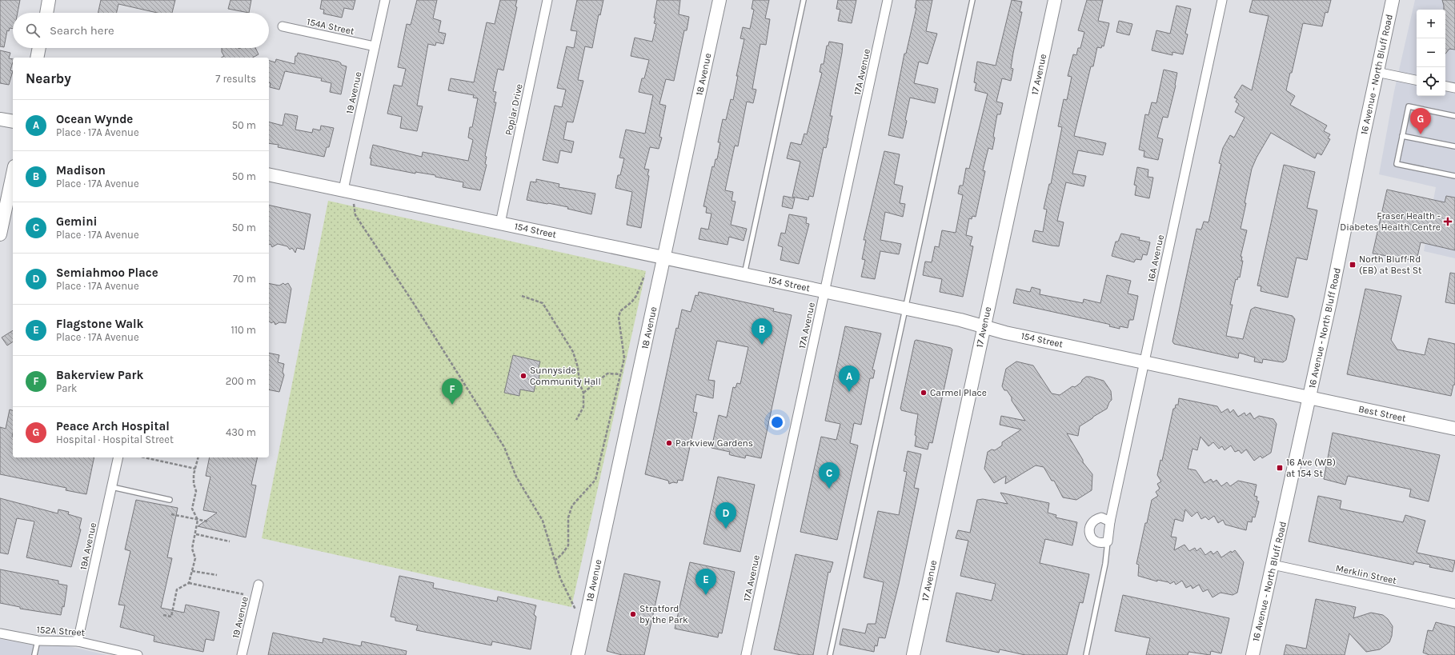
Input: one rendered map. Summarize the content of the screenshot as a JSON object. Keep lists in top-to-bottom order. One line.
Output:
{"streets":{"street":["154A Street","17A Avenue","18 Avenue","17 Avenue","16 Avenue - North Bluff Road","19 Avenue","Poplar Drive","154 Street","16A Avenue","Best Street","19A Avenue","Merklin Street","152A Street"]},"crossings":[["154A Street","19 Avenue"],["17A Avenue","154 Street"],["18 Avenue","154 Street"],["17 Avenue","154 Street"],["16 Avenue - North Bluff Road","154 Street"],["16 Avenue - North Bluff Road","Best Street"],["16 Avenue - North Bluff Road","Merklin Street"],["19 Avenue","154 Street"],["Poplar Drive","154 Street"],["154 Street","16A Avenue"],["154 Street","Best Street"],["19A Avenue","152A Street"]],"places":{"health":["Fraser Health - Diabetes Health Centre"],"transit":["North Bluff Rd (EB) at Best St","16 Ave (WB) at 154 St"],"other":["Sunnyside Community Hall","Carmel Place","Parkview Gardens","Stratford by the Park"]},"page":{"map_buttons":["+","−"],"search":"Search here","heading":["Nearby","7 results"],"list":[{"mark":"A","name":"Ocean Wynde","note":"Place · 17A Avenue","value":"50 m"},{"mark":"B","name":"Madison","note":"Place · 17A Avenue","value":"50 m"},{"mark":"C","name":"Gemini","note":"Place · 17A Avenue","value":"50 m"},{"mark":"D","name":"Semiahmoo Place","note":"Place · 17A Avenue","value":"70 m"},{"mark":"E","name":"Flagstone Walk","note":"Place · 17A Avenue","value":"110 m"},{"mark":"F","name":"Bakerview Park","note":"Park","value":"200 m"},{"mark":"G","name":"Peace Arch Hospital","note":"Hospital · Hospital Street","value":"430 m"}],"pins":["G","B","A","F","C","D","E"]}}
